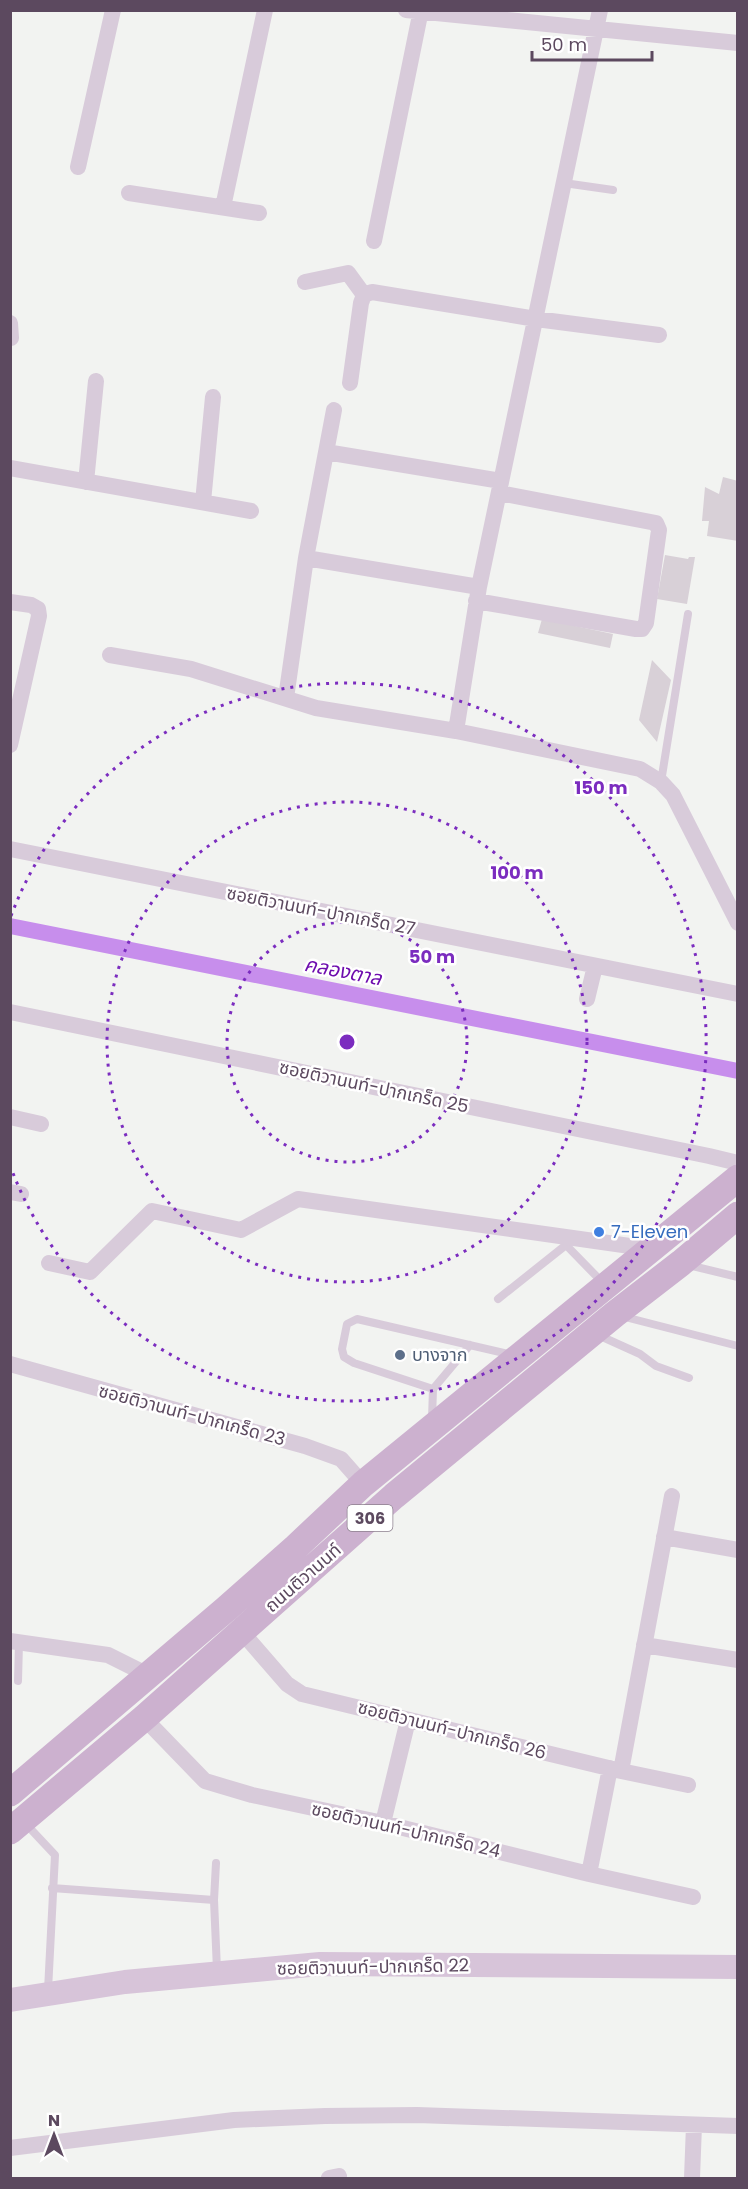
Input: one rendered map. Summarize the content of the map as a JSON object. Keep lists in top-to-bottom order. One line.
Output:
{"streets":{"main road":["306","ถนนติวานนท์"],"street":["ซอยติวานนท์-ปากเกร็ด 27","ซอยติวานนท์-ปากเกร็ด 25","ซอยติวานนท์-ปากเกร็ด 23","ซอยติวานนท์-ปากเกร็ด 26","ซอยติวานนท์-ปากเกร็ด 24","ซอยติวานนท์-ปากเกร็ด 22"]},"crossings":[["ซอยติวานนท์-ปากเกร็ด 23","ถนนติวานนท์"],["ถนนติวานนท์","ซอยติวานนท์-ปากเกร็ด 26"],["ถนนติวานนท์","ซอยติวานนท์-ปากเกร็ด 24"]],"water":["คลองตาล"],"places":["7-Eleven","บางจาก"],"scale_bar":"50 m","north":"top","rings":["150 m","100 m","50 m"]}
